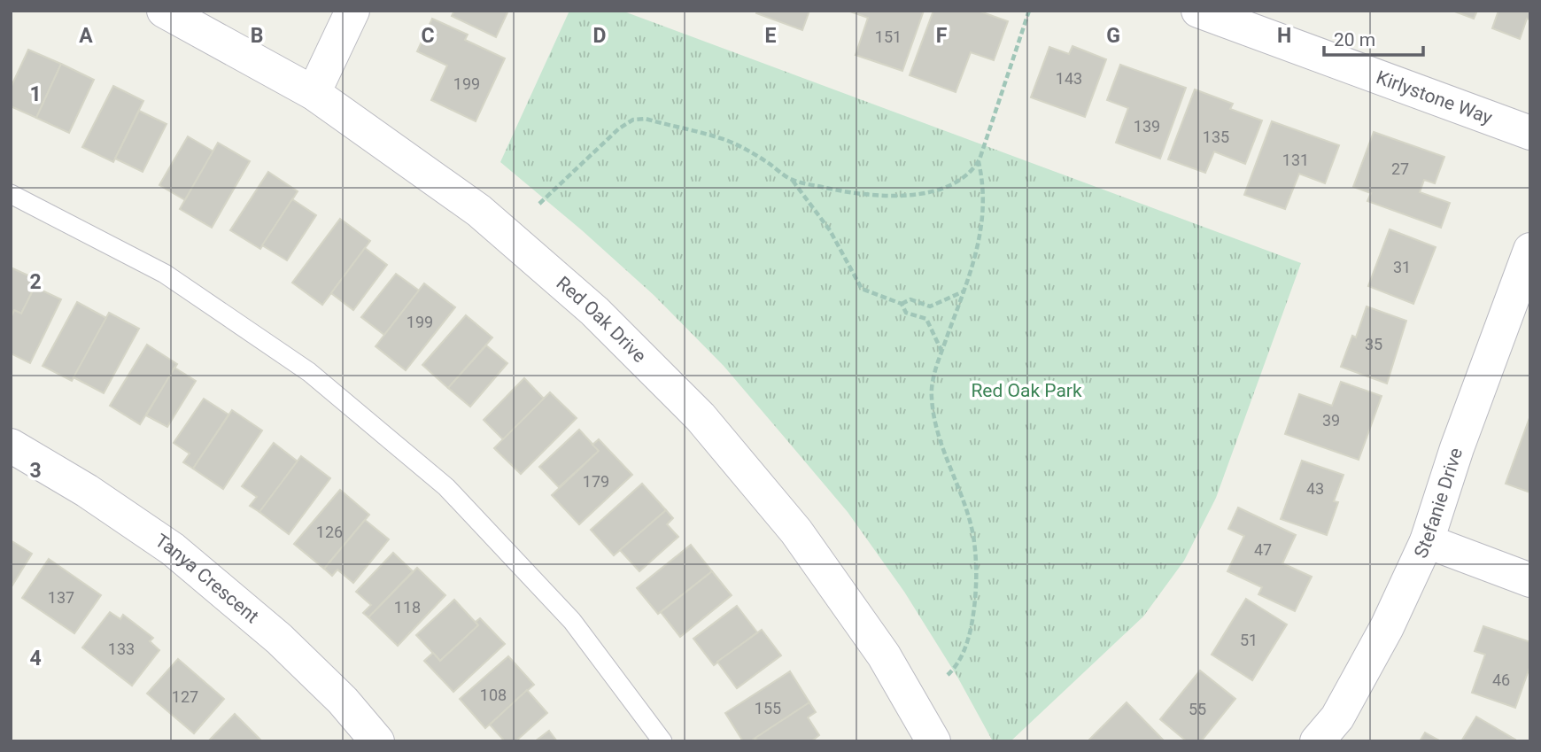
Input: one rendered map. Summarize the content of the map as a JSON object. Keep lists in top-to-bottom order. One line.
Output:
{"streets":{"street":["Kirlystone Way","Red Oak Drive","Stefanie Drive","Tanya Crescent"]},"parks":["Red Oak Park"],"house_numbers":["151","143","199","139","135","131","27","31","199","35","39","179","43","126","47","137","118","51","133","46","108","127","155","55"],"scale_bar":"20 m","grid":{"columns":["A","B","C","D","E","F","G","H"],"rows":["1","2","3","4"]}}
